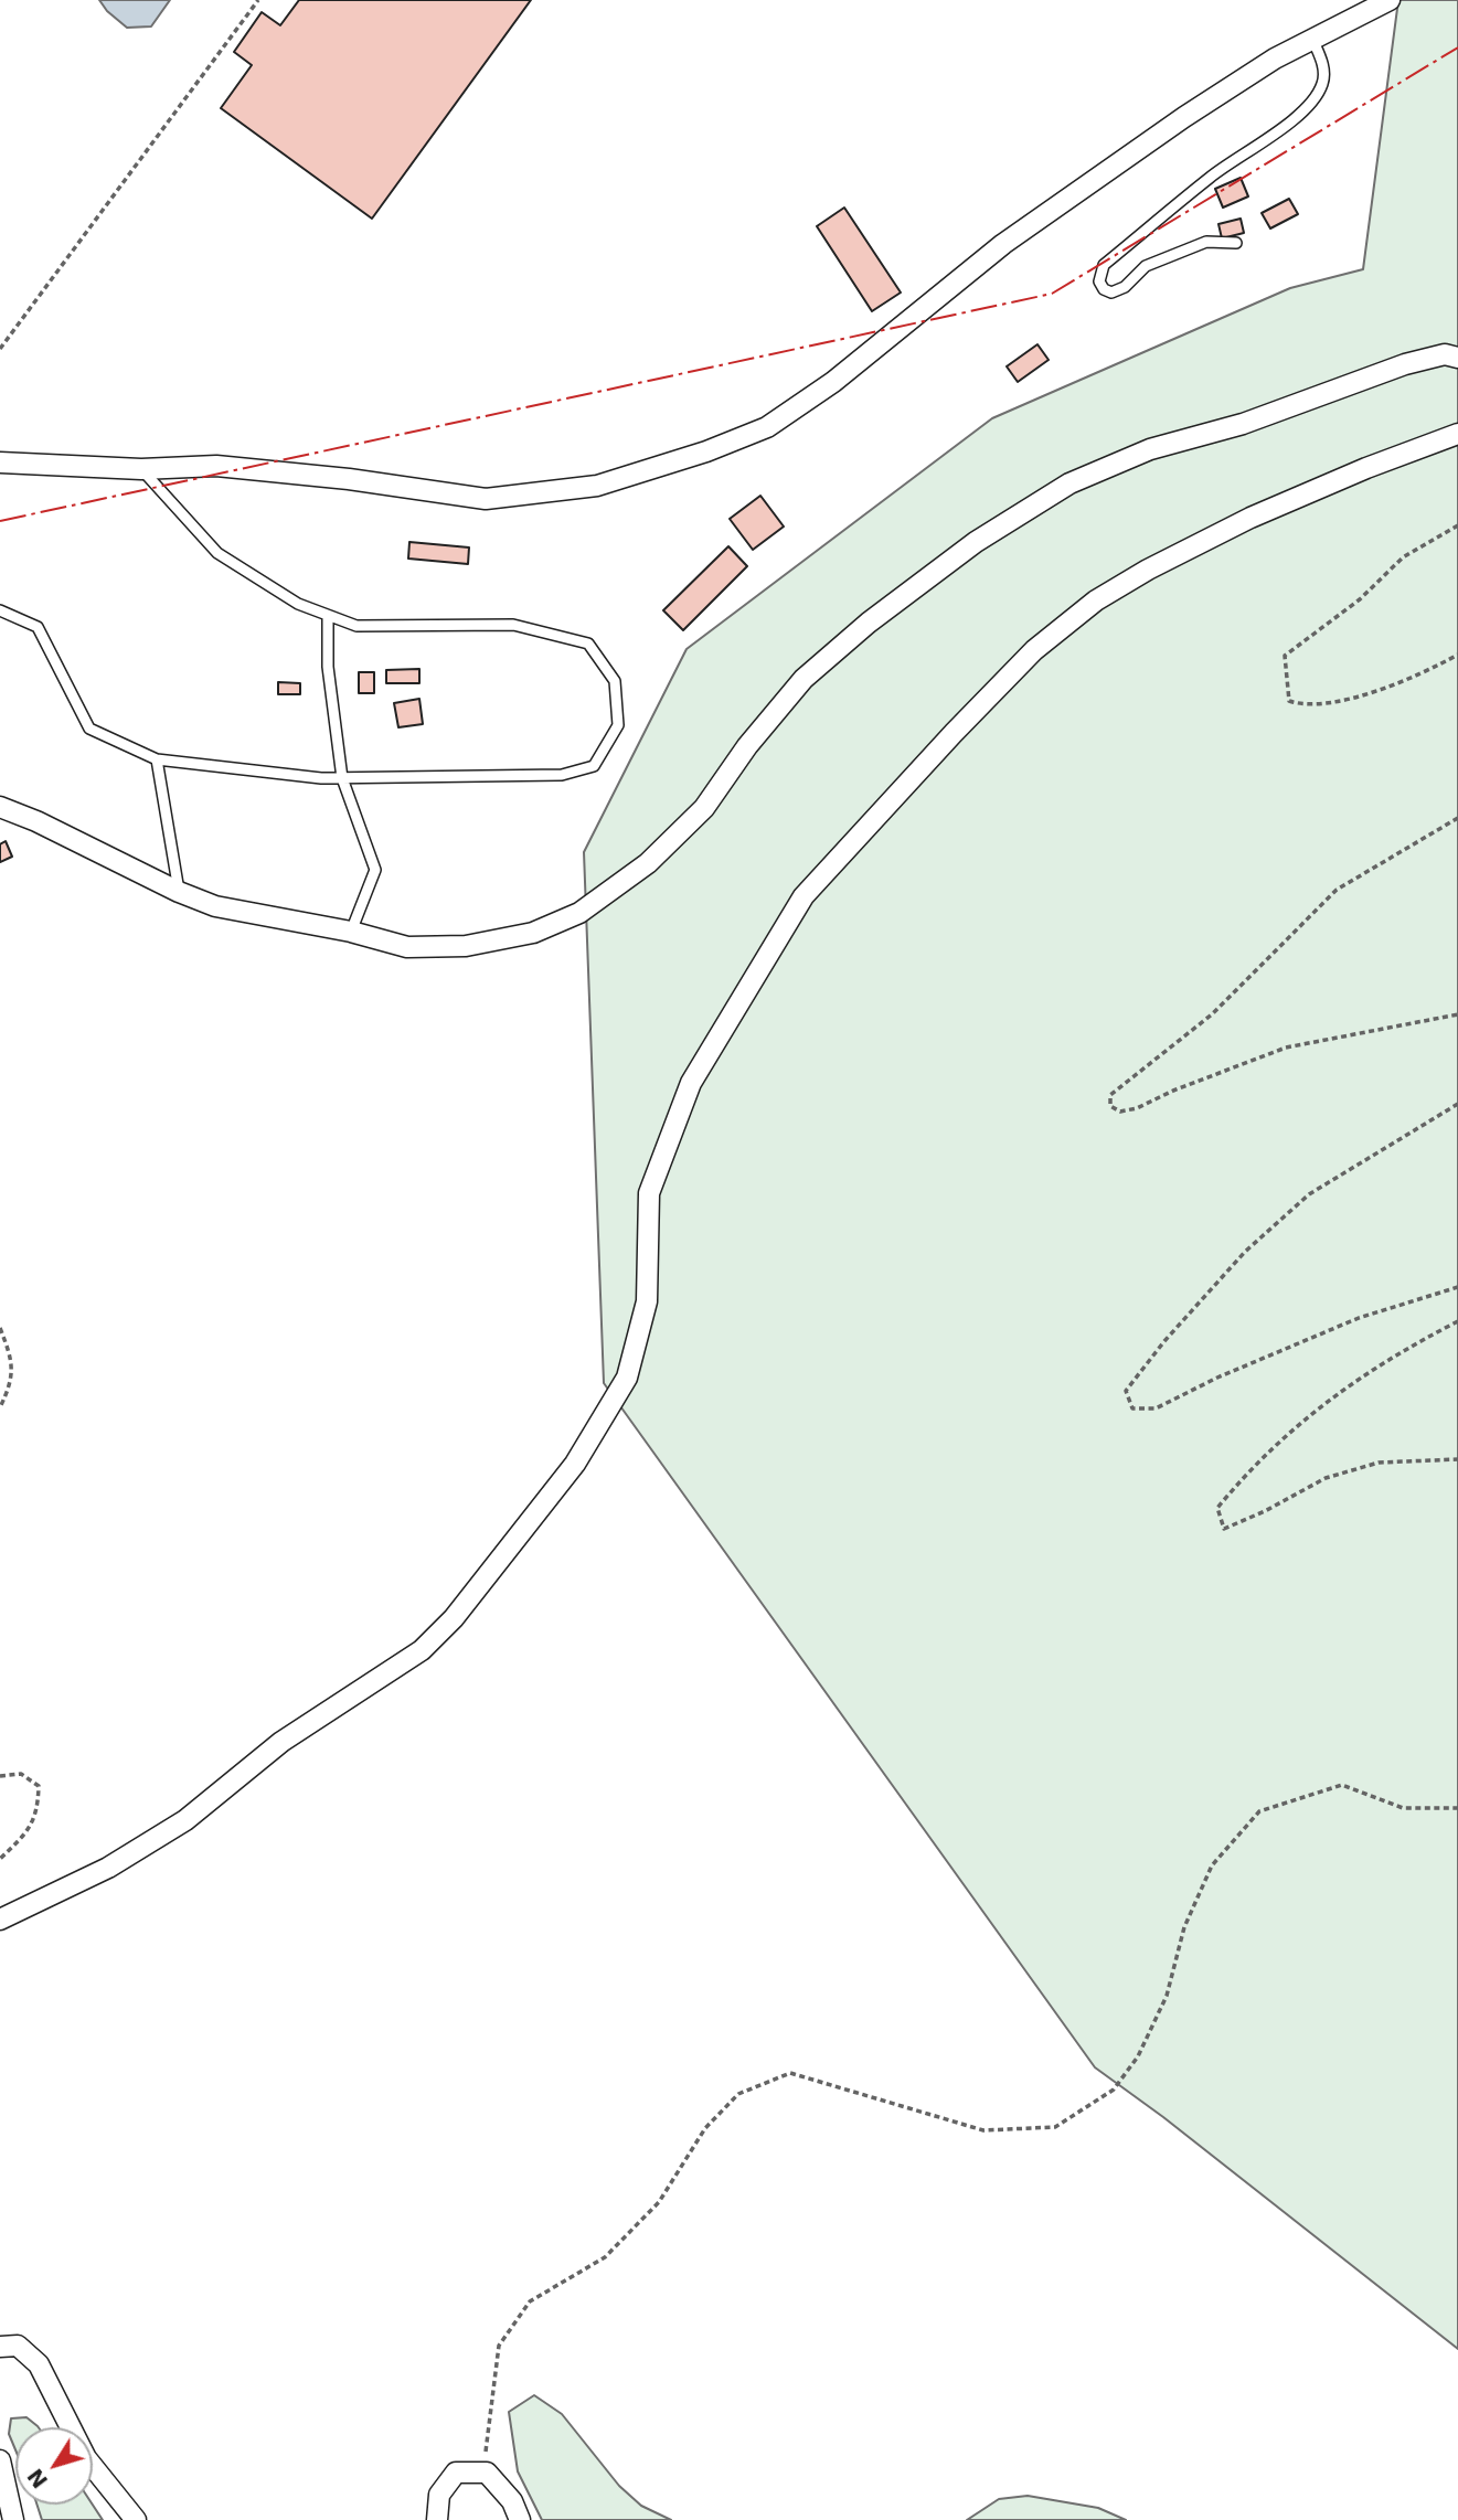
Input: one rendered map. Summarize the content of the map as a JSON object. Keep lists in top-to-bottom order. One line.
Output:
{"north":"bottom left"}
